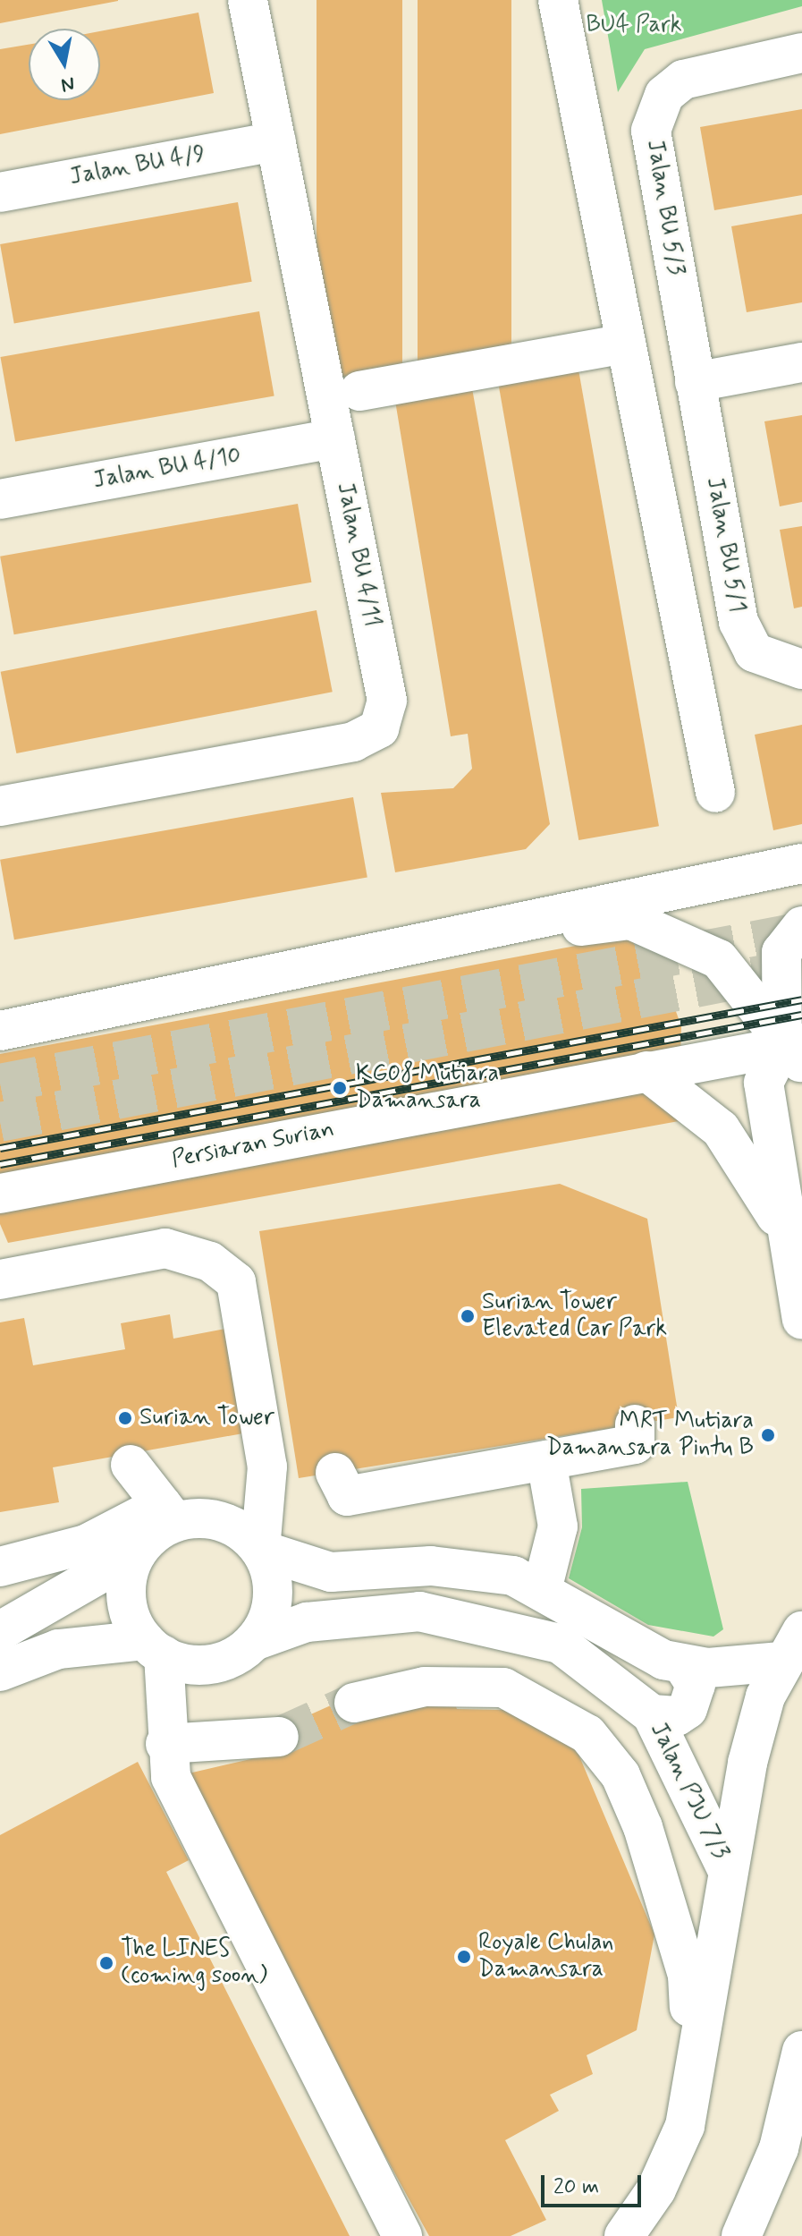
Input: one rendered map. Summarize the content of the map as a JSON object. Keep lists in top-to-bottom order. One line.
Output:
{"streets":{"street":["Jalan BU 4/9","Jalan BU 5/3","Jalan BU 4/10","Jalan BU 5/1","Jalan BU 4/11","Persiaran Surian","Jalan PJU 7/3"]},"crossings":[["Jalan BU 4/9","Jalan BU 4/11"],["Jalan BU 5/3","Jalan BU 5/1"],["Jalan BU 4/10","Jalan BU 4/11"]],"parks":["BU4 Park"],"places":["KG08 Mutiara Damansara","Surian Tower Elevated Car Park","Surian Tower","MRT Mutiara Damansara Pintu B","Royale Chulan Damansara","The LINES (coming soon)"],"scale_bar":"20 m","north":"bottom"}
